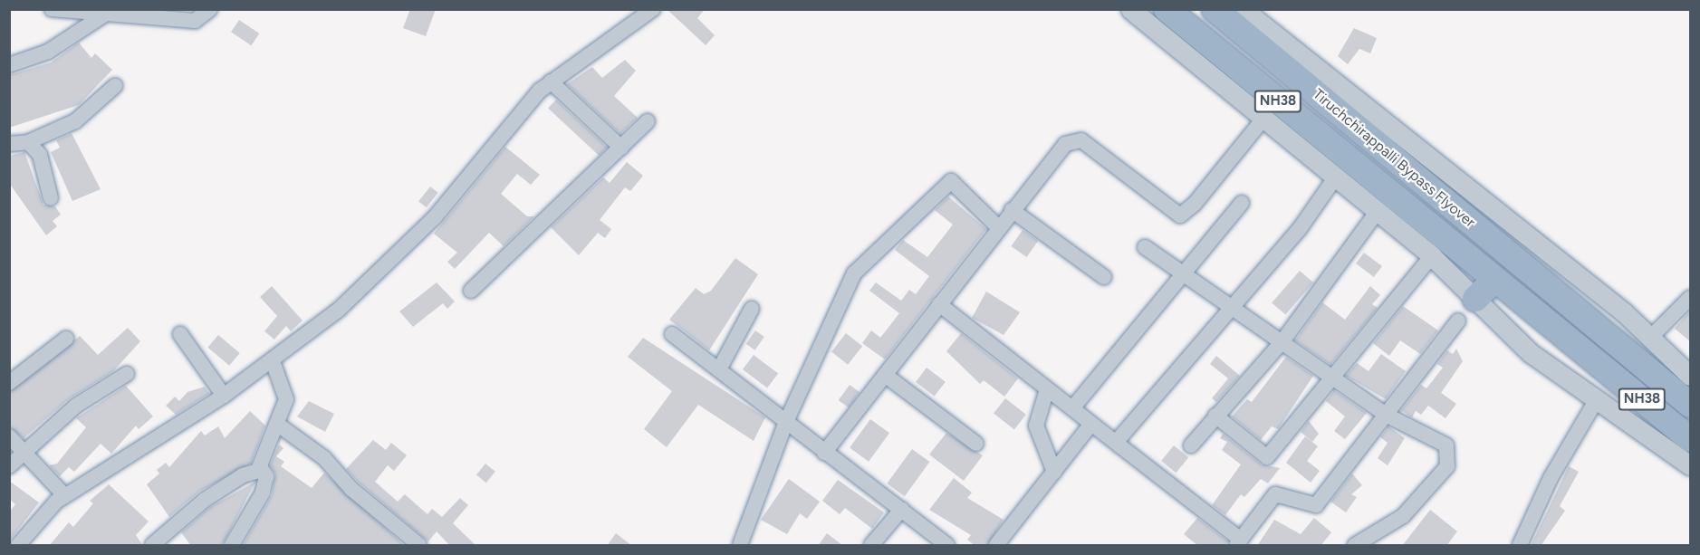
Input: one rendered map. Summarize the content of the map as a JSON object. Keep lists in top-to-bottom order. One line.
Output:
{"streets":{"highway":["NH38","Tiruchchirappalli Bypass Flyover"]},"crossings":[["NH38","Tiruchchirappalli Bypass Flyover"]]}
